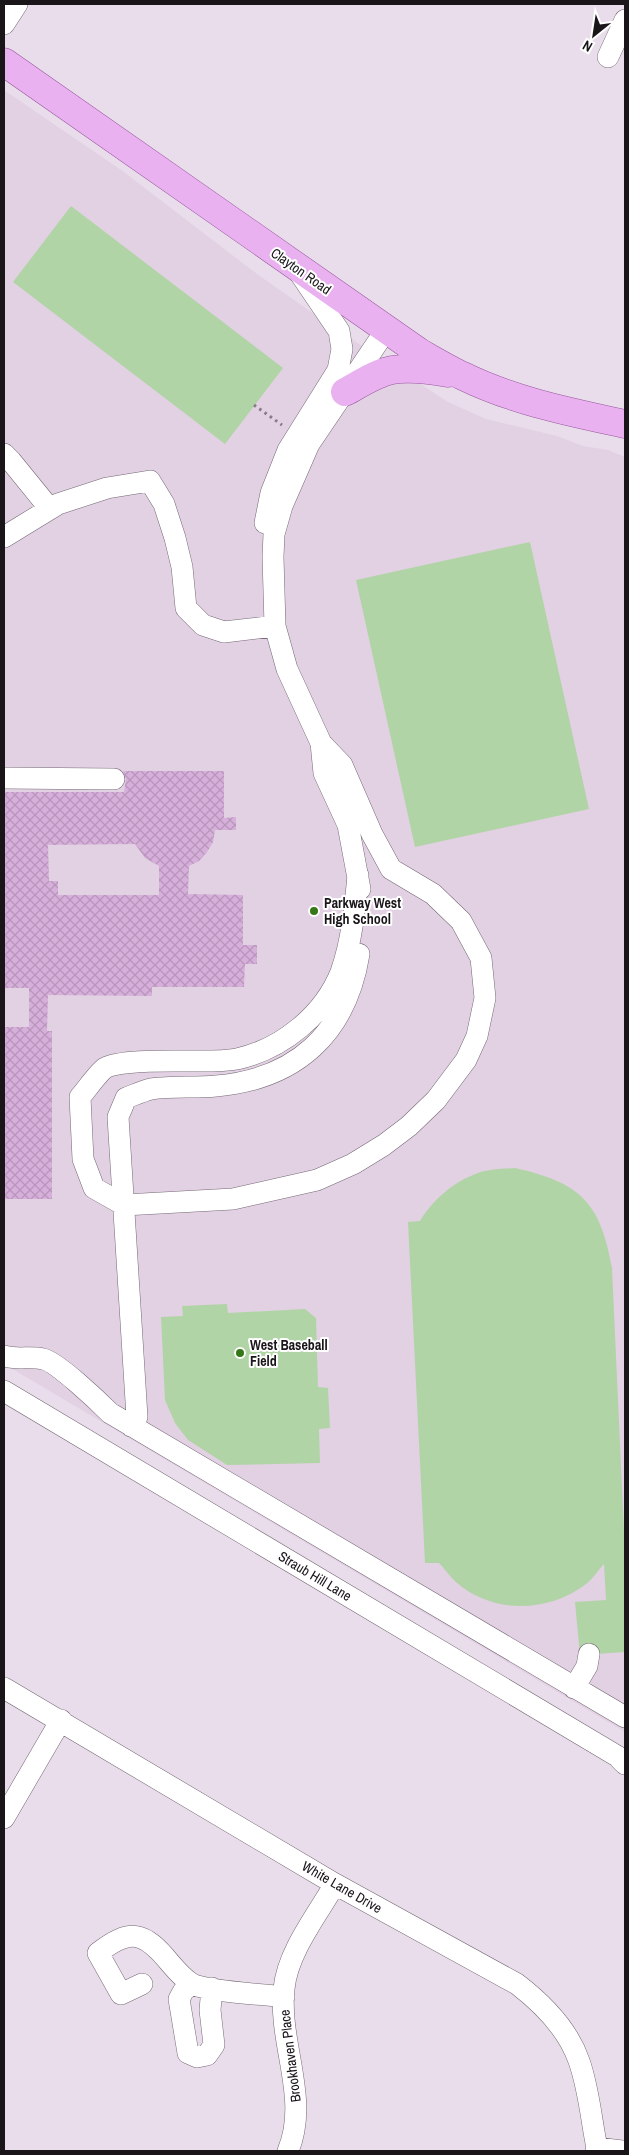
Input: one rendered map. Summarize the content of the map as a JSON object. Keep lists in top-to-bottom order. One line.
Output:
{"streets":{"main road":["Clayton Road"],"street":["Straub Hill Lane","White Lane Drive","Brookhaven Place"]},"crossings":[["White Lane Drive","Brookhaven Place"]],"places":["Parkway West High School","West Baseball Field"],"north":"bottom left"}
